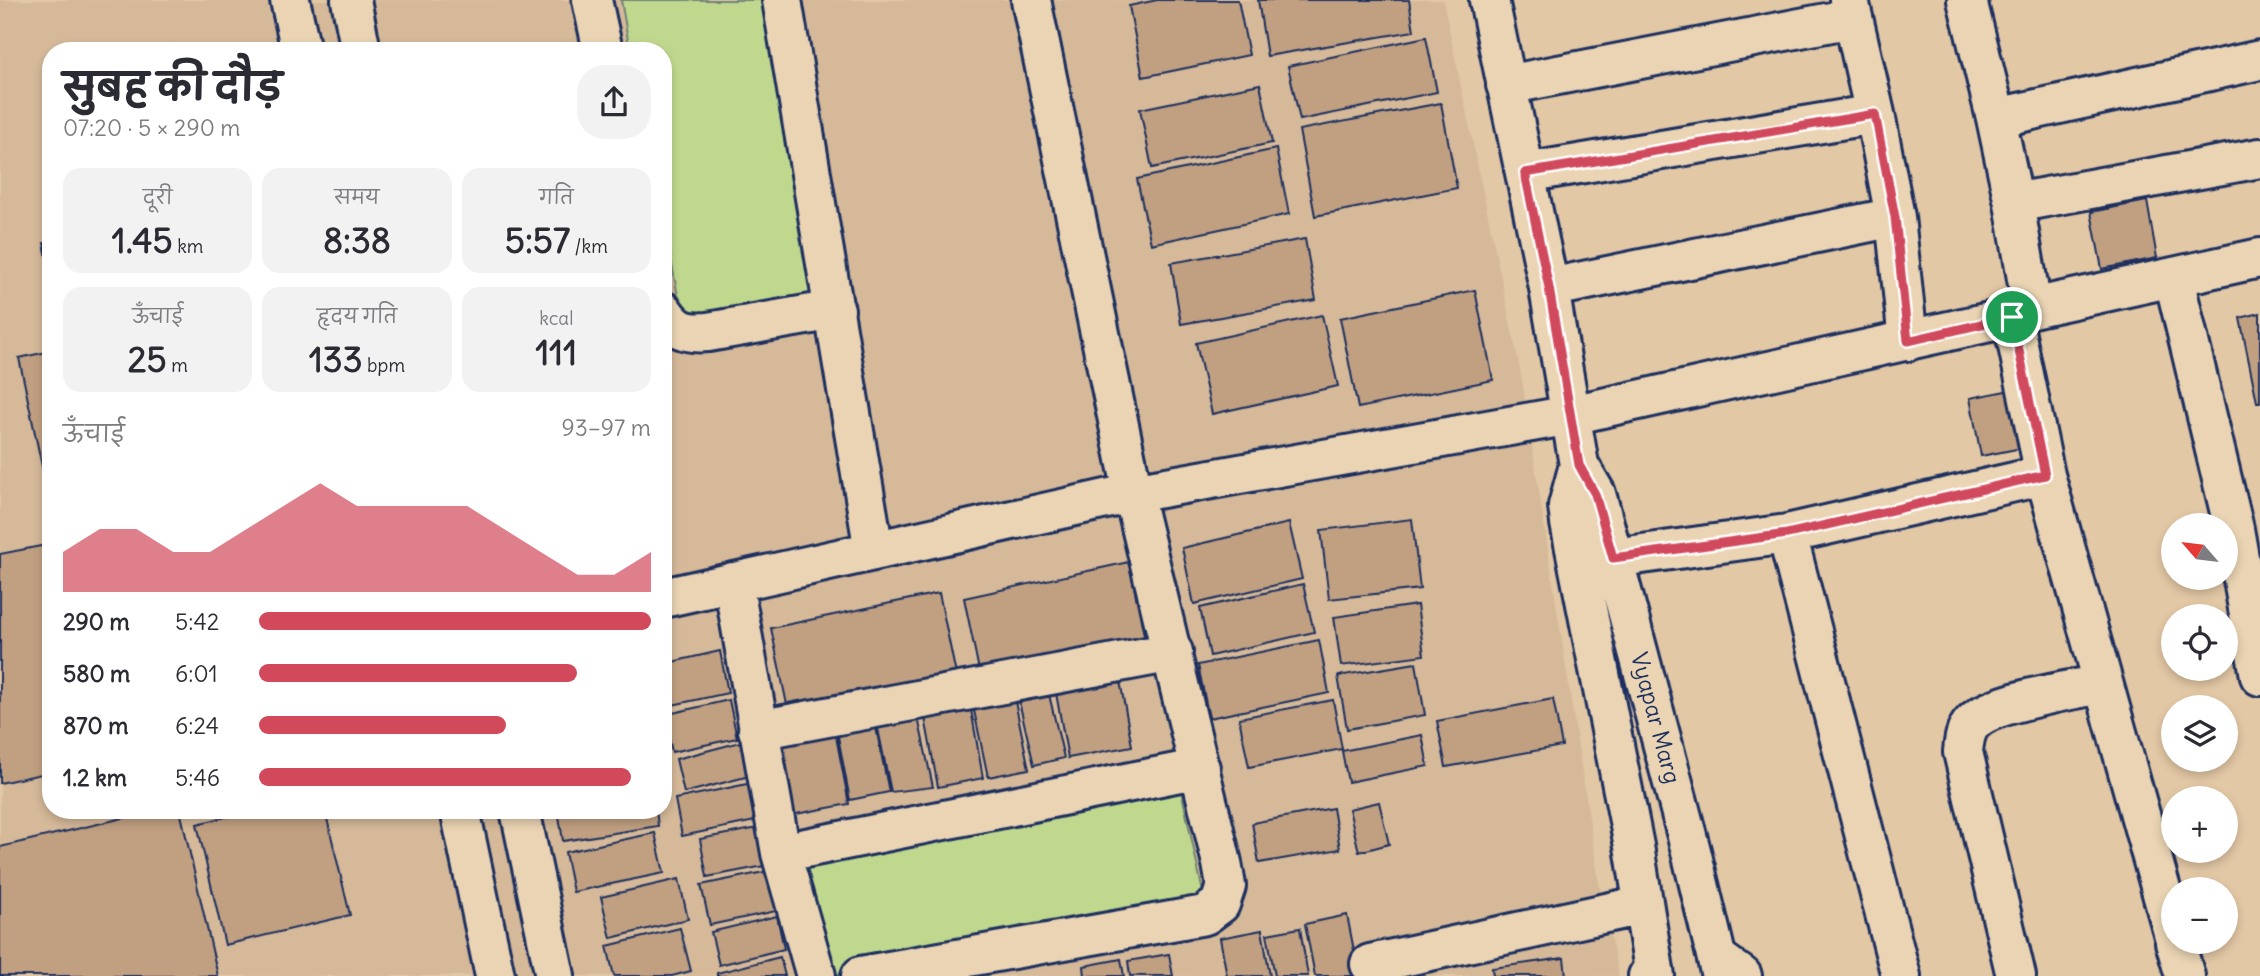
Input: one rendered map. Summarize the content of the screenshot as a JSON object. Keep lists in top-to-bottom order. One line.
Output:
{"streets":{"street":["Vyapar Marg"]},"north":"top left","page":{"heading":["सुबह की दौड़","07:20 · 5 × 290 m"],"stats":[["दूरी","1.45 km"],["समय","8:38"],["गति","5:57 /km"],["ऊँचाई","25 m"],["हृदय गति","133 bpm"],["kcal","111"]],"chart":["ऊँचाई","93–97 m"],"map_buttons":["+","−"],"list":[{"name":"290 m","note":"5:42"},{"name":"580 m","note":"6:01"},{"name":"870 m","note":"6:24"},{"name":"1.2 km","note":"5:46"}]}}
